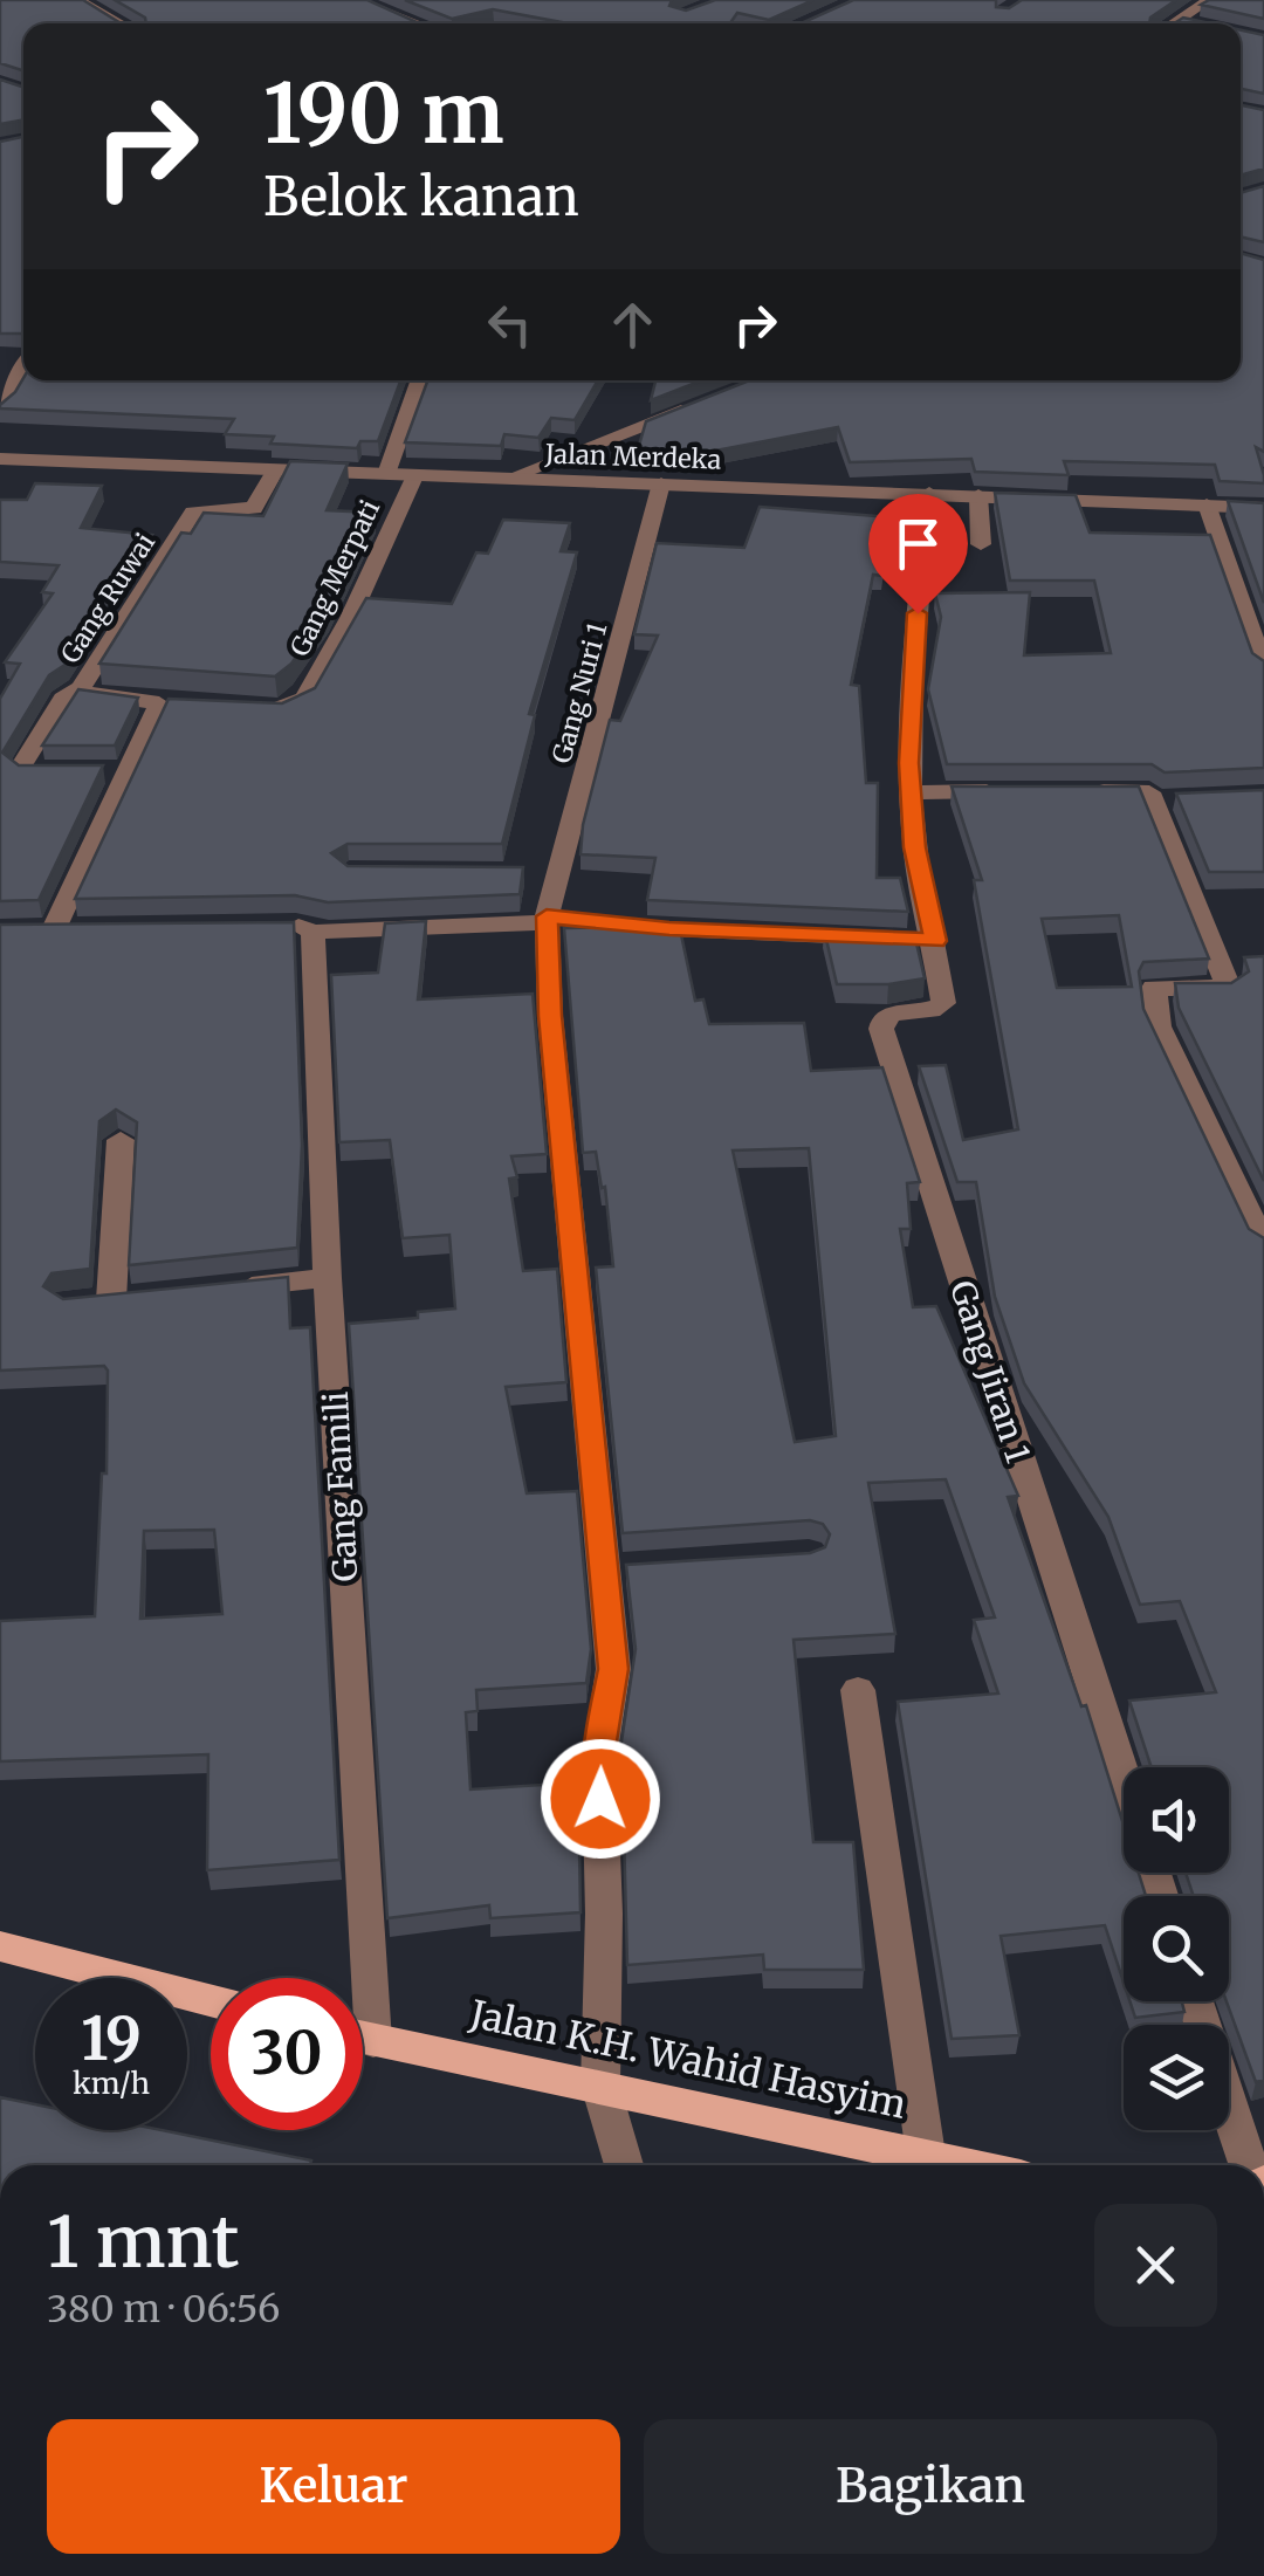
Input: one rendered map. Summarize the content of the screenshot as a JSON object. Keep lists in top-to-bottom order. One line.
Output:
{"streets":{"main road":["Jalan K.H. Wahid Hasyim"],"street":["Jalan Merdeka","Gang Merpati","Gang Ruwai","Gang Nuri 1","Gang Jiran 1","Gang Famili"]},"crossings":[["Jalan Merdeka","Gang Merpati"],["Jalan Merdeka","Gang Ruwai"],["Jalan Merdeka","Gang Nuri 1"],["Gang Nuri 1","Jalan K.H. Wahid Hasyim"]],"page":{"turn":["190 m","Belok kanan"],"speed":"19 km/h","limit":"30","heading":["1 mnt","380 m · 06:56"],"buttons":["Keluar","Bagikan"]}}
